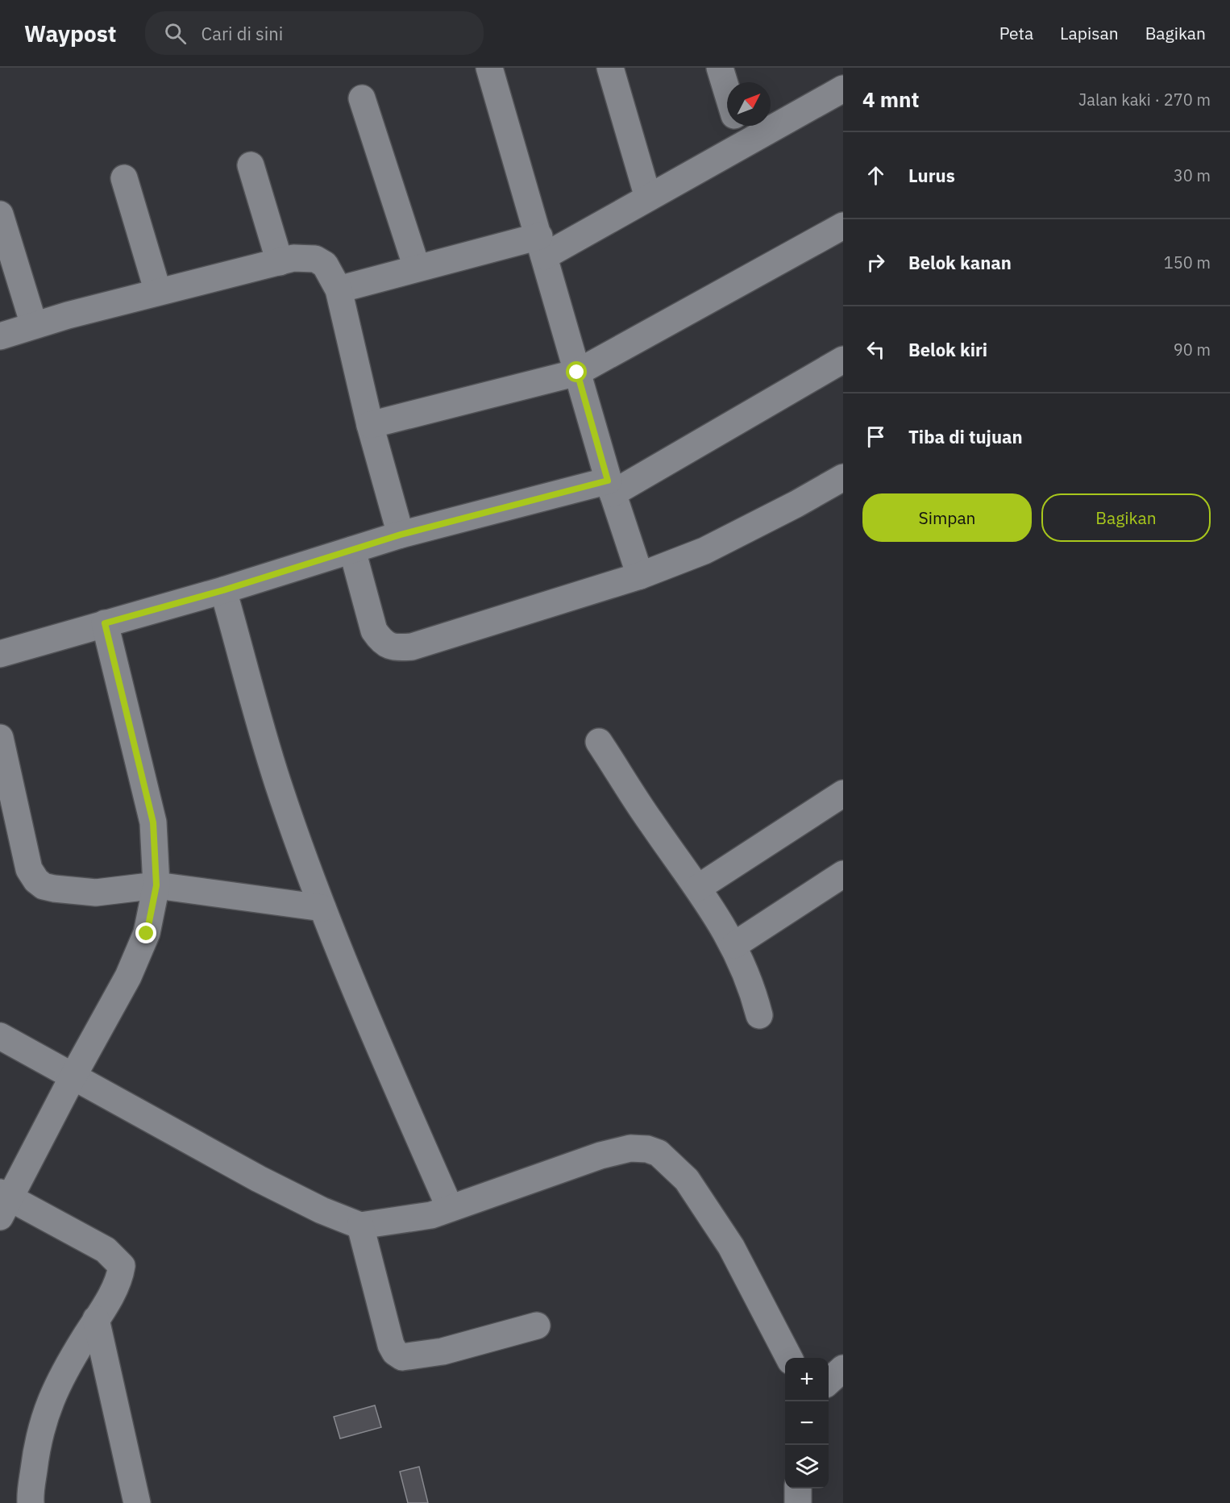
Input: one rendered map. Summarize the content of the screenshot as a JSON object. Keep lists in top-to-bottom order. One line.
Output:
{"north":"top right","page":{"header":"Waypost","search":"Cari di sini","nav":["Peta","Lapisan","Bagikan"],"heading":["4 mnt","Jalan kaki · 270 m"],"list":[["Lurus","30 m"],["Belok kanan","150 m"],["Belok kiri","90 m"],"Tiba di tujuan"],"buttons":["Simpan","Bagikan"],"map_buttons":["+","−"]}}
